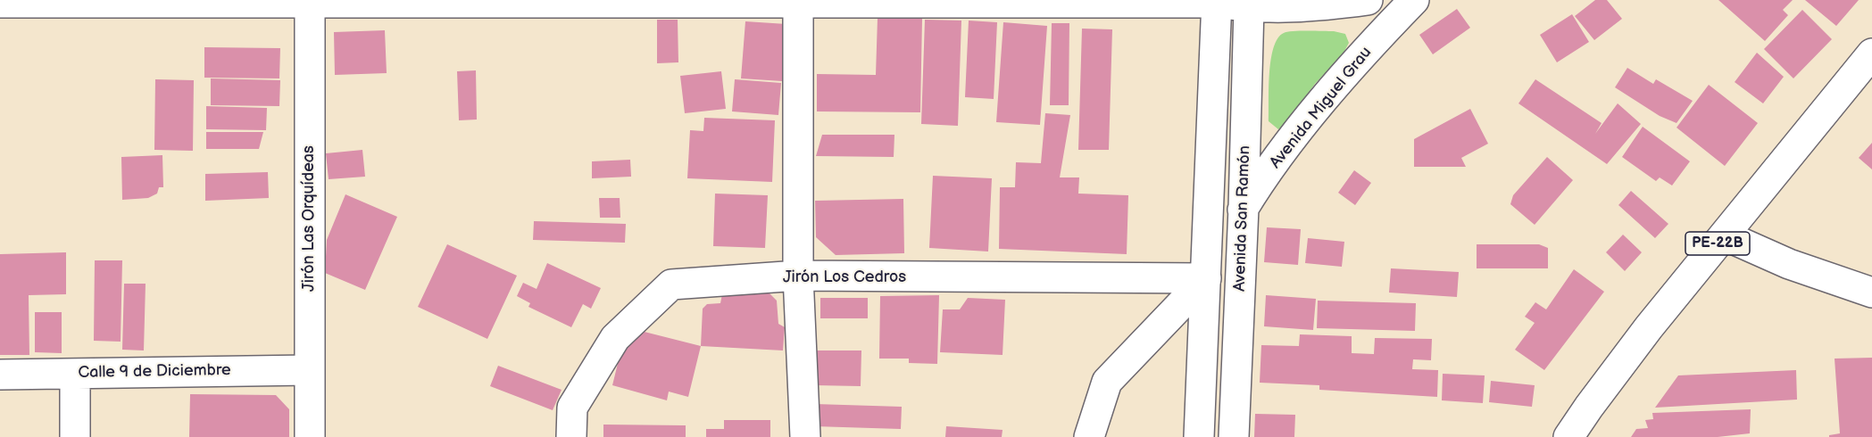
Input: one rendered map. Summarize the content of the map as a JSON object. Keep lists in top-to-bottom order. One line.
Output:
{"streets":{"main road":["Avenida Miguel Grau","Jirón Las Orquídeas","Avenida San Ramón","PE-22B","Jirón Los Cedros","Calle 9 de Diciembre"]},"crossings":[["Avenida Miguel Grau","Avenida San Ramón"],["Avenida Miguel Grau","Jirón Los Cedros"],["Jirón Las Orquídeas","Calle 9 de Diciembre"]]}
